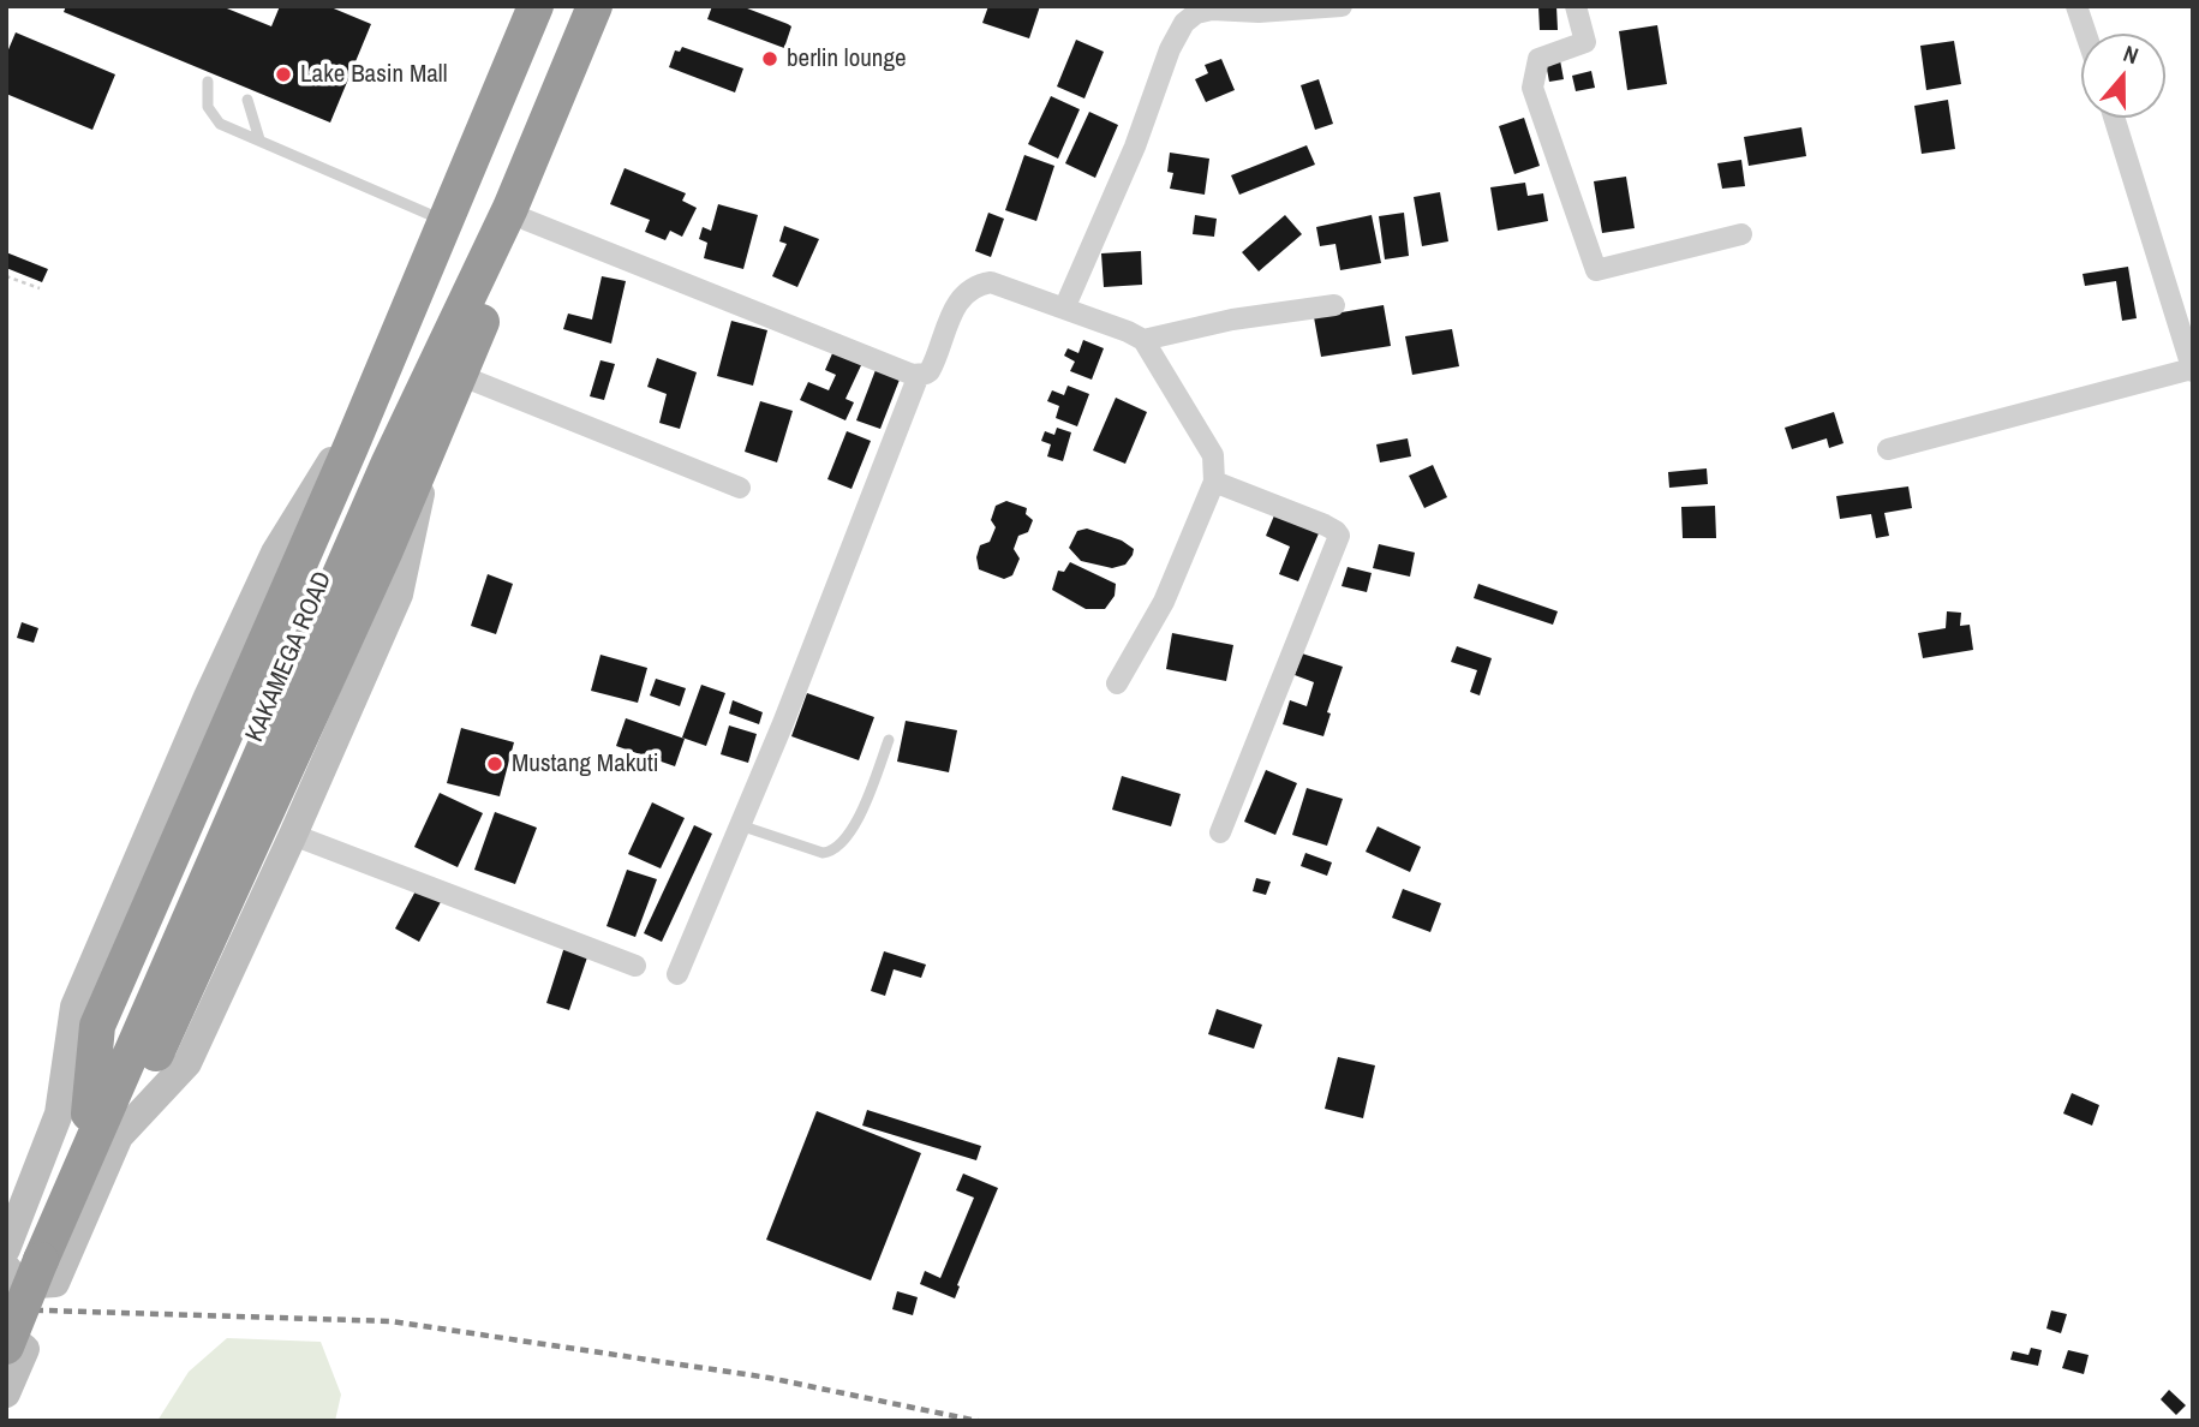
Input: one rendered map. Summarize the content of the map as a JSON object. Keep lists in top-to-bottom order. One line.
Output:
{"streets":{"highway":["KAKAMEGA ROAD"]},"places":["berlin lounge","Lake Basin Mall","Mustang Makuti"],"north":"top"}
